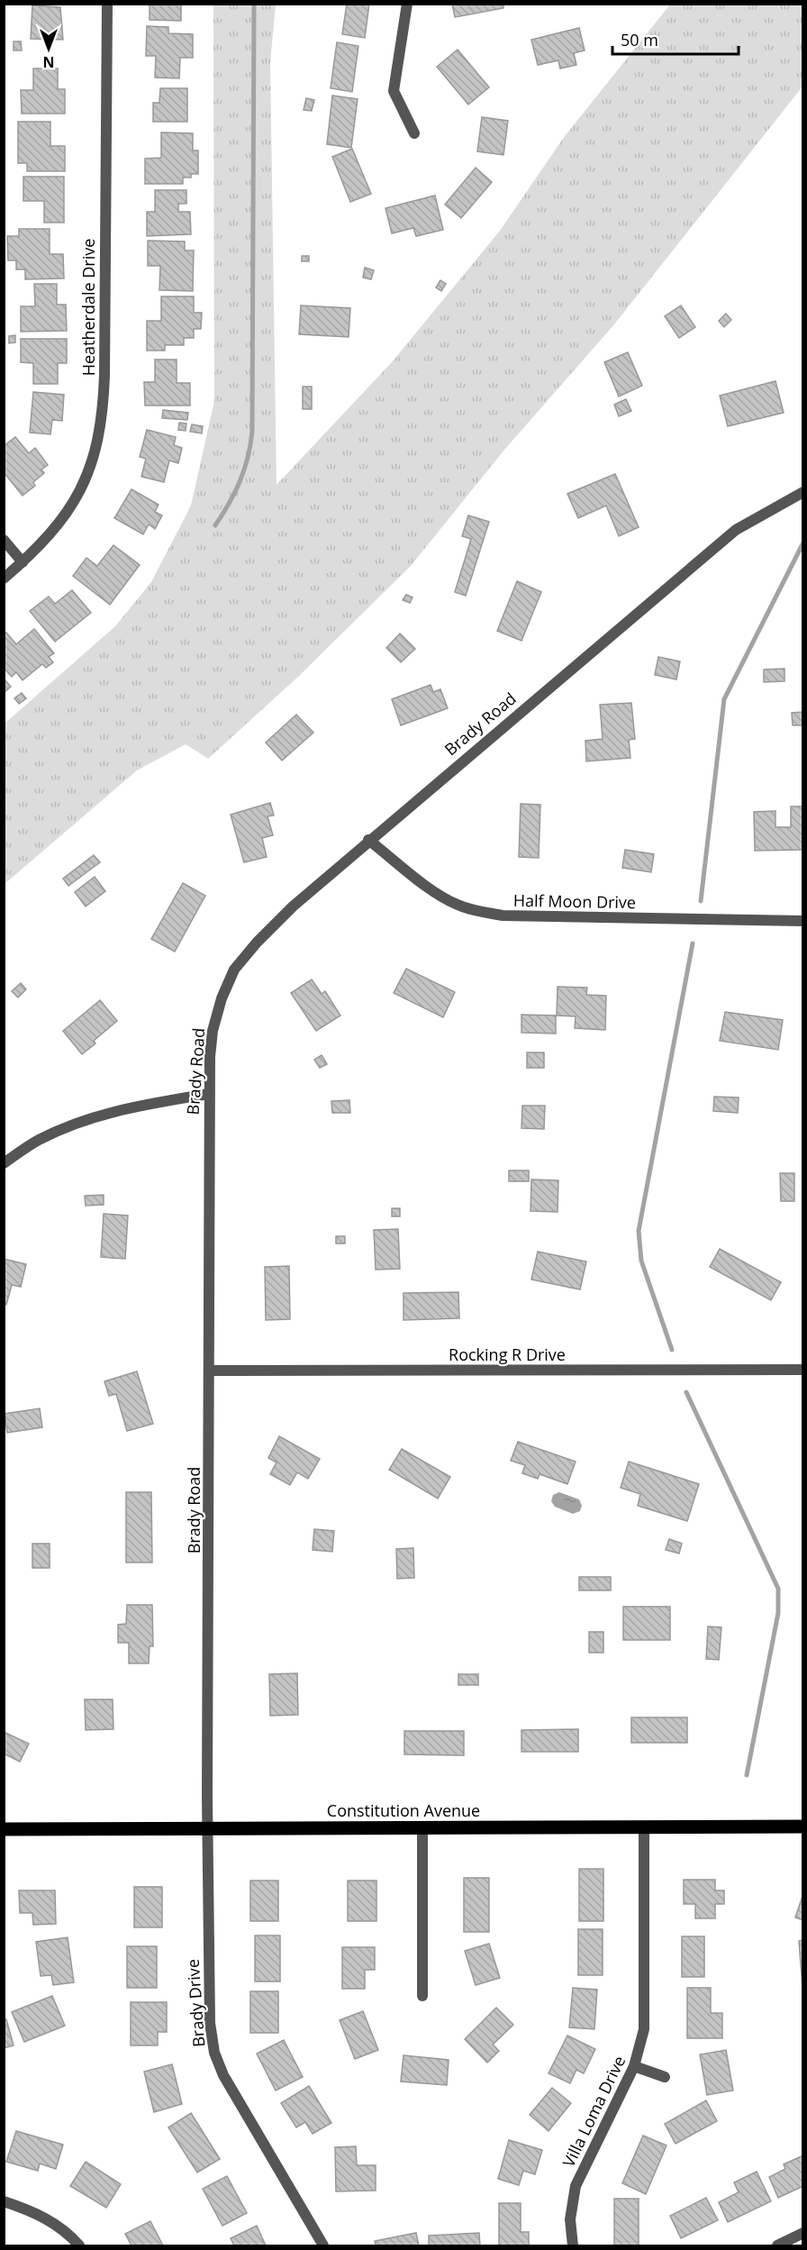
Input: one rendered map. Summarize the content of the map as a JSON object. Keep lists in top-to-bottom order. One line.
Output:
{"streets":{"main road":["Constitution Avenue"],"street":["Heatherdale Drive","Brady Road","Half Moon Drive","Rocking R Drive","Brady Drive","Villa Loma Drive"]},"crossings":[["Brady Road","Half Moon Drive"],["Brady Road","Rocking R Drive"],["Brady Road","Constitution Avenue"],["Brady Road","Brady Drive"],["Constitution Avenue","Brady Drive"],["Constitution Avenue","Villa Loma Drive"]],"scale_bar":"50 m","north":"bottom"}
